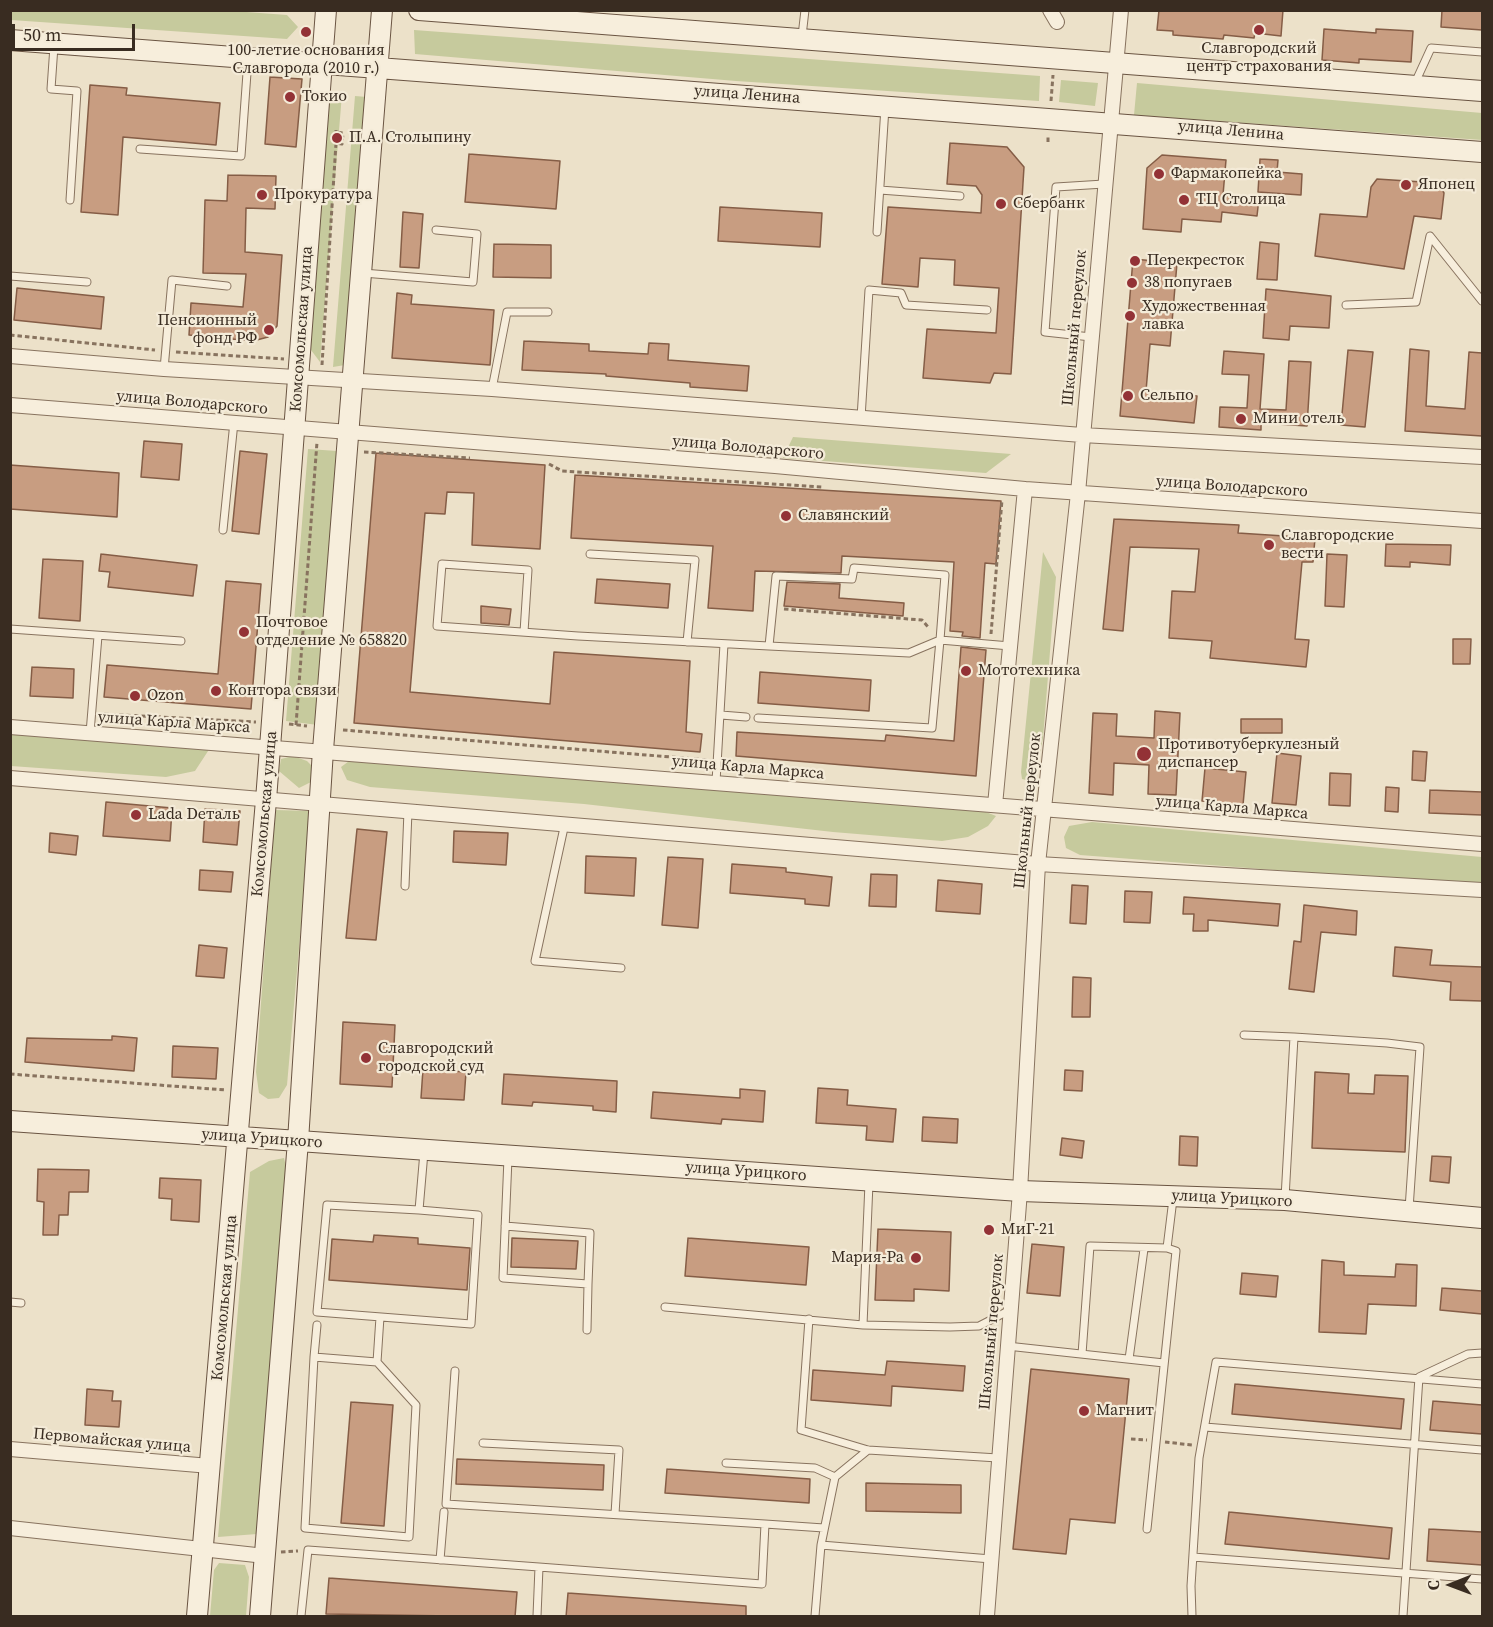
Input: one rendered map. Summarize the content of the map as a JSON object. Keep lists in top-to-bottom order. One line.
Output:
{"streets":{"street":["улица Ленина","Школьный переулок","Комсомольская улица","улица Володарского","улица Карла Маркса","улица Урицкого","Первомайская улица"]},"crossings":[["улица Ленина","Школьный переулок"],["улица Ленина","Комсомольская улица"],["Школьный переулок","улица Володарского"],["Школьный переулок","улица Карла Маркса"],["Школьный переулок","улица Урицкого"],["Комсомольская улица","улица Володарского"],["Комсомольская улица","улица Карла Маркса"],["Комсомольская улица","улица Урицкого"],["Комсомольская улица","Первомайская улица"]],"places":["Славгородский центр страхования","100-летие основания Славгорода (2010 г.)","Токио","П.А. Столыпину","Фармакопейка","Японец","Прокуратура","ТЦ Столица","Сбербанк","Перекресток","38 попугаев","Художественная лавка","Пенсионный фонд РФ","Сельпо","Мини отель","Славянский","Славгородские вести","Почтовое отделение № 658820","Мототехника","Контора связи","Ozon","Противотуберкулезный диспансер","Lada Dеталь","Славгородский городской суд","МиГ-21","Мария-Ра","Магнит"],"scale_bar":"50 m","north":"left"}
